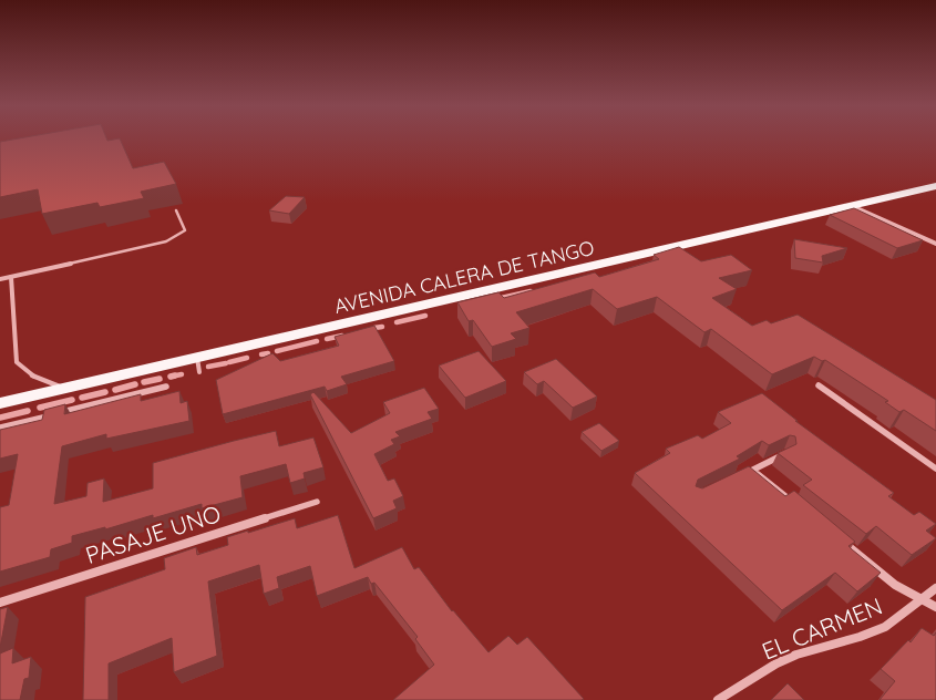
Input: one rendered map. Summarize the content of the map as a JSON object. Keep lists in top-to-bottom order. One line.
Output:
{"streets":{"main road":["AVENIDA CALERA DE TANGO"],"street":["PASAJE UNO","EL CARMEN"]}}
